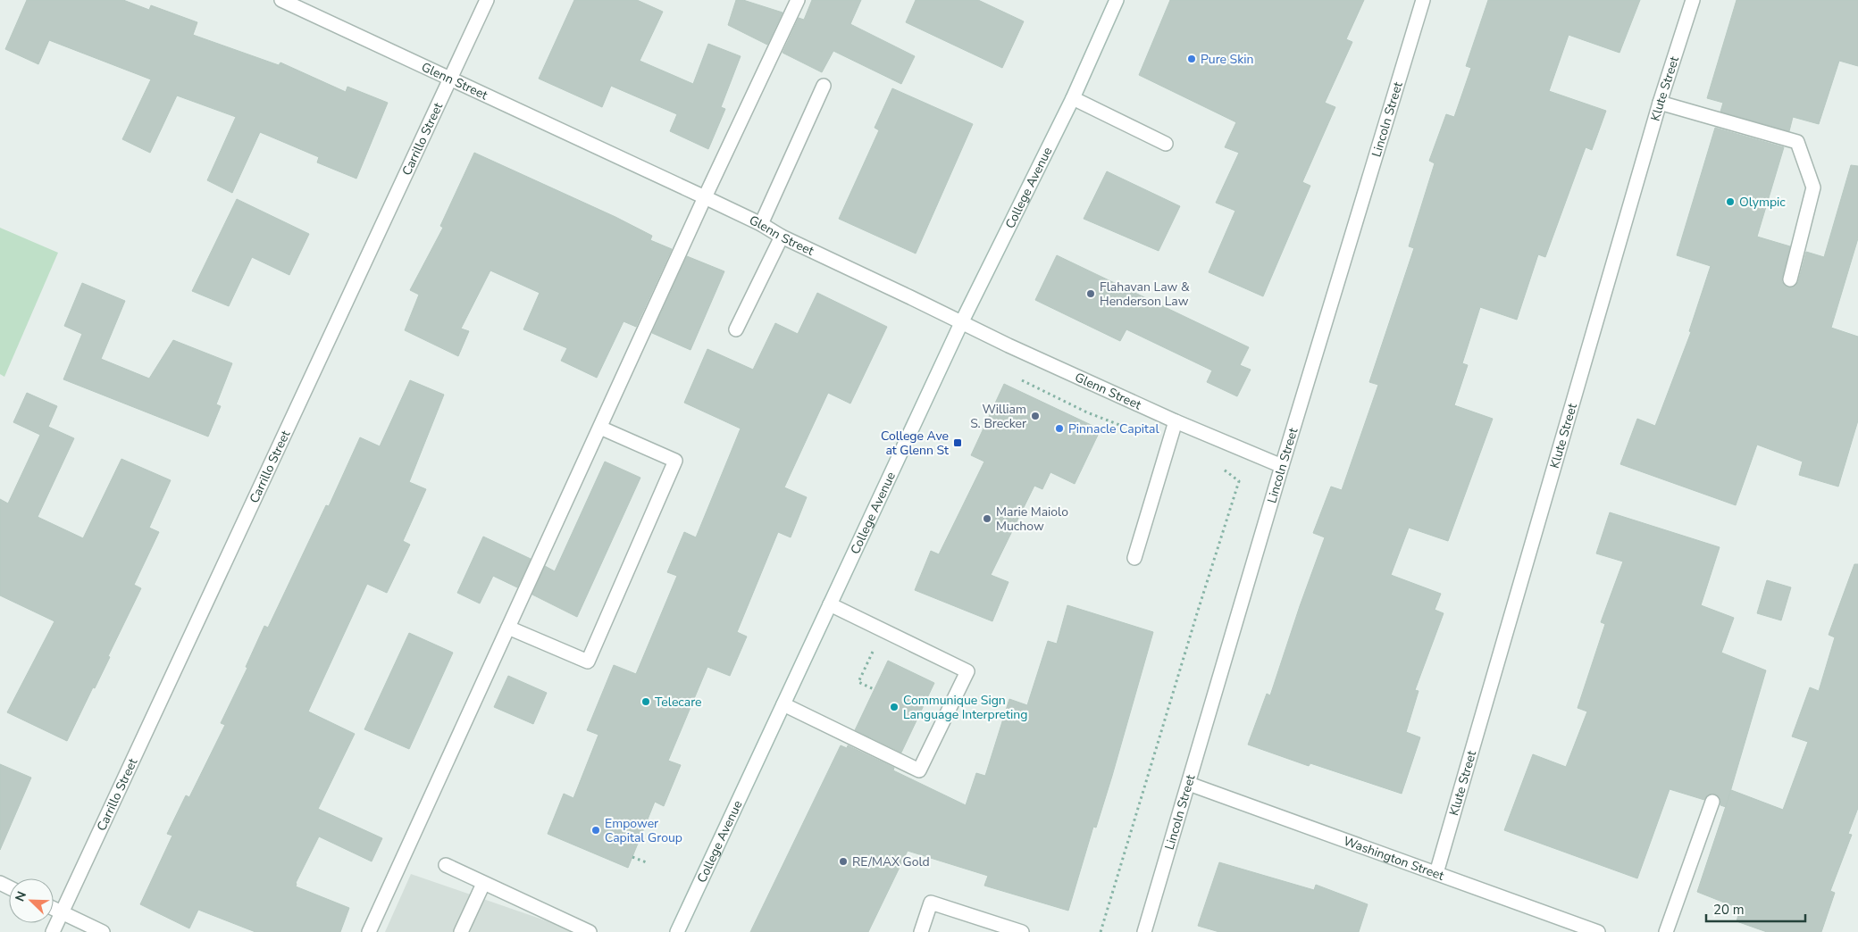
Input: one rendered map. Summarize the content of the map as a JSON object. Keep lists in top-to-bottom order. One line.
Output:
{"streets":{"street":["Glenn Street","Klute Street","Lincoln Street","Carrillo Street","College Avenue","Washington Street"]},"crossings":[["Glenn Street","Lincoln Street"],["Glenn Street","Carrillo Street"],["Glenn Street","College Avenue"],["Klute Street","Washington Street"],["Lincoln Street","Washington Street"]],"places":{"other":["Pure Skin","Olympic","Flahavan Law & Henderson Law","William S. Brecker","Pinnacle Capital","Marie Maiolo Muchow","Telecare","Communique Sign Language Interpreting","Empower Capital Group","RE/MAX Gold"],"transit":["College Ave at Glenn St"]},"scale_bar":"20 m","north":"top left"}
